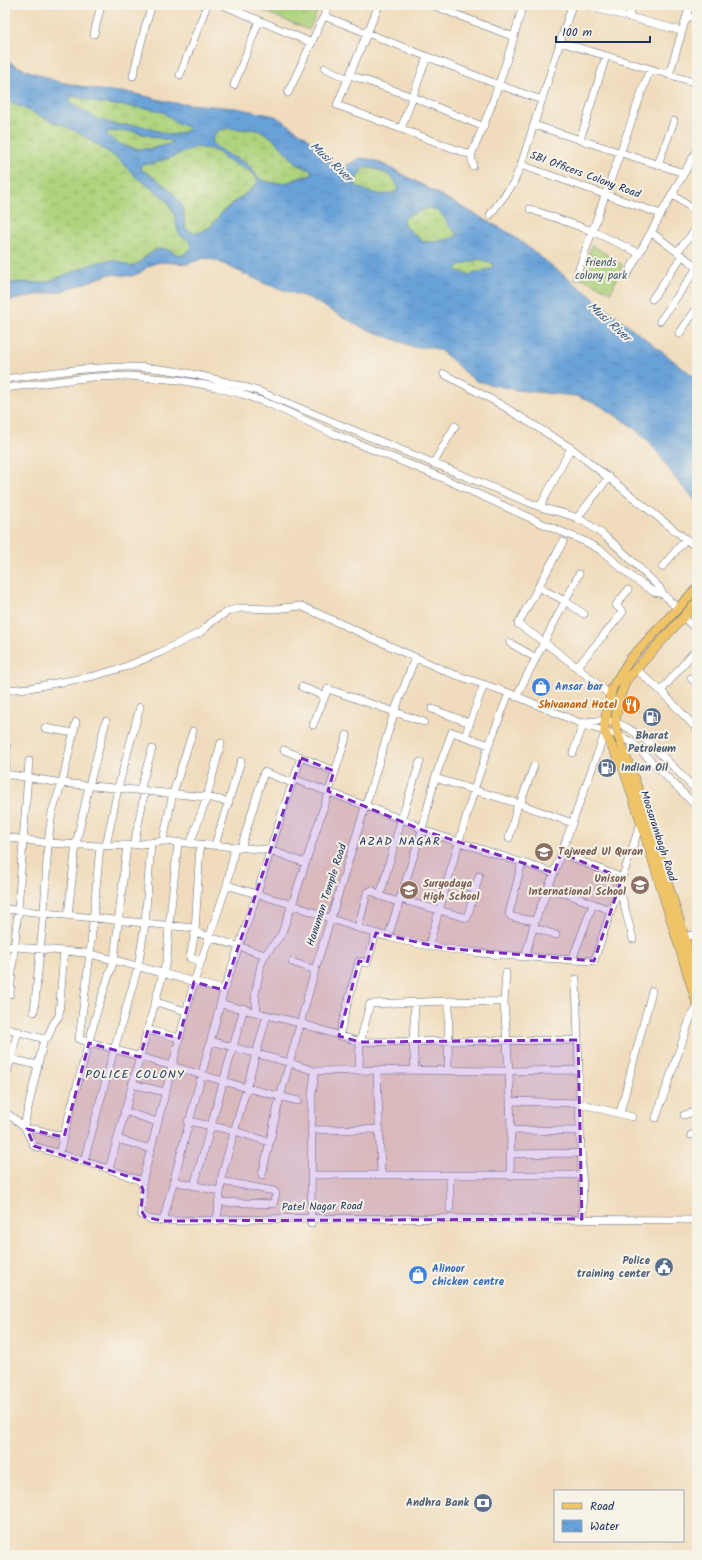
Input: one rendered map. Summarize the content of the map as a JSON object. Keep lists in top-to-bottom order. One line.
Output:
{"streets":{"main road":["Moosarambagh Road"],"street":["SBI Officers Colony Road","Hanuman Temple Road","Patel Nagar Road"]},"districts":["AZAD NAGAR","POLICE COLONY"],"water":["Musi River"],"parks":["friends colony park"],"places":{"shop":["Ansar bar","Alinoor chicken centre"],"restaurant":["Shivanand Hotel"],"fuel station":["Bharat Petroleum","Indian Oil"],"school or university":["Tajweed Ul Quran","Unison International School","Suryodaya High School"],"public building":["Police training center"],"bank":["Andhra Bank"]},"legend":["Road","Water"],"scale_bar":"100 m"}
